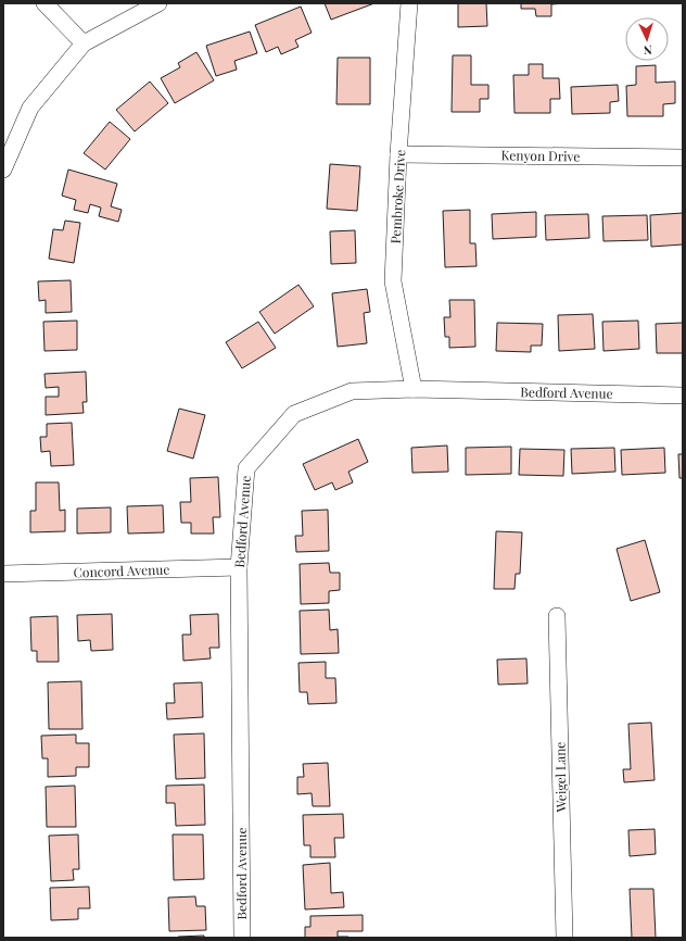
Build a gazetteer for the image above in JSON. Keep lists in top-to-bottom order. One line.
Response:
{"streets":{"street":["Kenyon Drive","Pembroke Drive","Bedford Avenue","Concord Avenue","Weigel Lane"]},"crossings":[["Kenyon Drive","Pembroke Drive"],["Pembroke Drive","Bedford Avenue"],["Bedford Avenue","Concord Avenue"]],"north":"bottom"}
